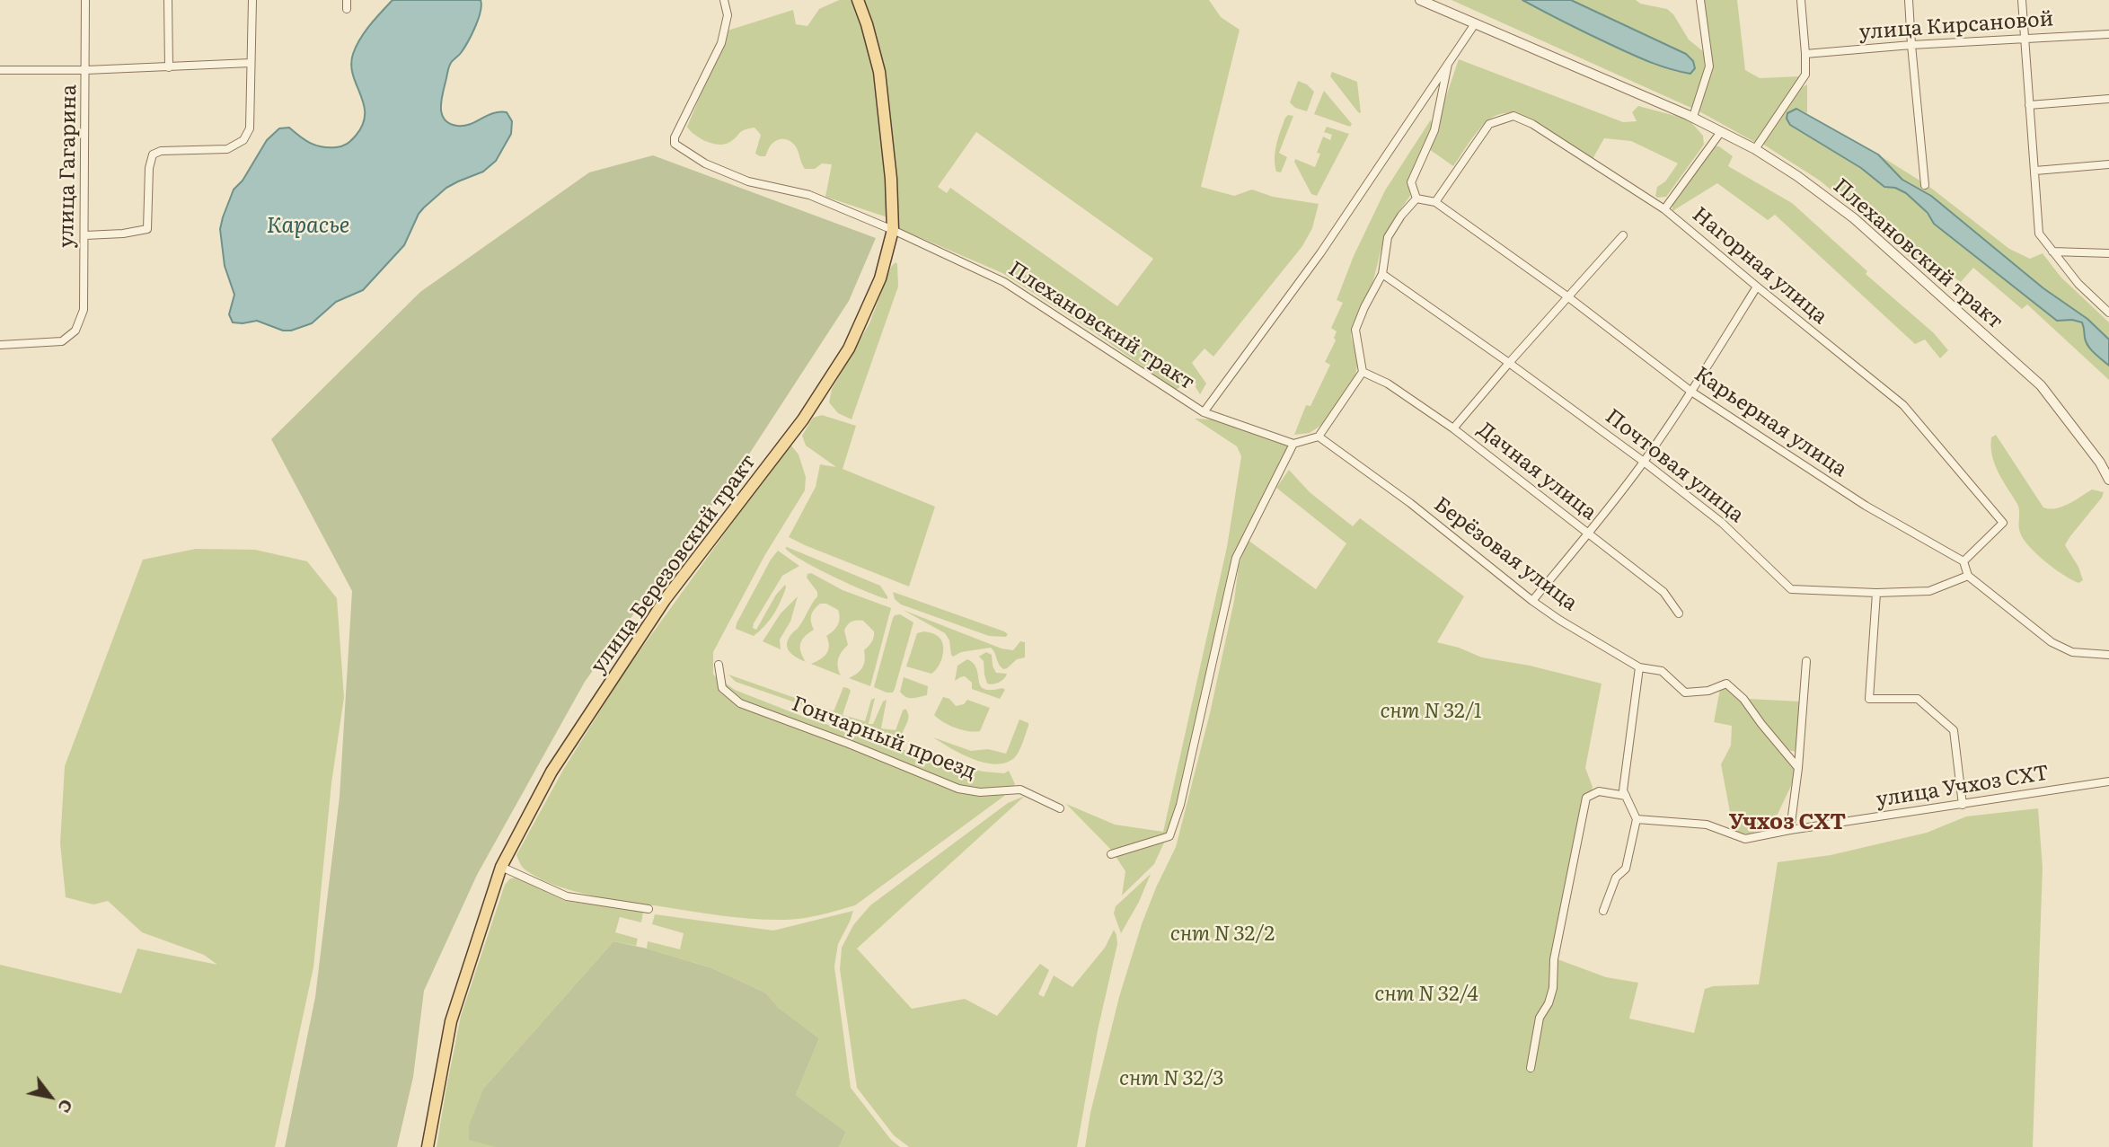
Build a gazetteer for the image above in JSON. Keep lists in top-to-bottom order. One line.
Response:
{"streets":{"main road":["улица Березовский тракт"],"street":["улица Кирсановой","улица Гагарина","Плехановский тракт","Нагорная улица","Карьерная улица","Почтовая улица","Дачная улица","Берёзовая улица","Гончарный проезд","улица Учхоз СХТ"]},"crossings":[["Плехановский тракт","улица Березовский тракт"],["Нагорная улица","Карьерная улица"]],"districts":["Учхоз СХТ"],"water":["Карасье"],"parks":["снт N 32/1","снт N 32/2","снт N 32/4","снт N 32/3"],"north":"bottom right"}
